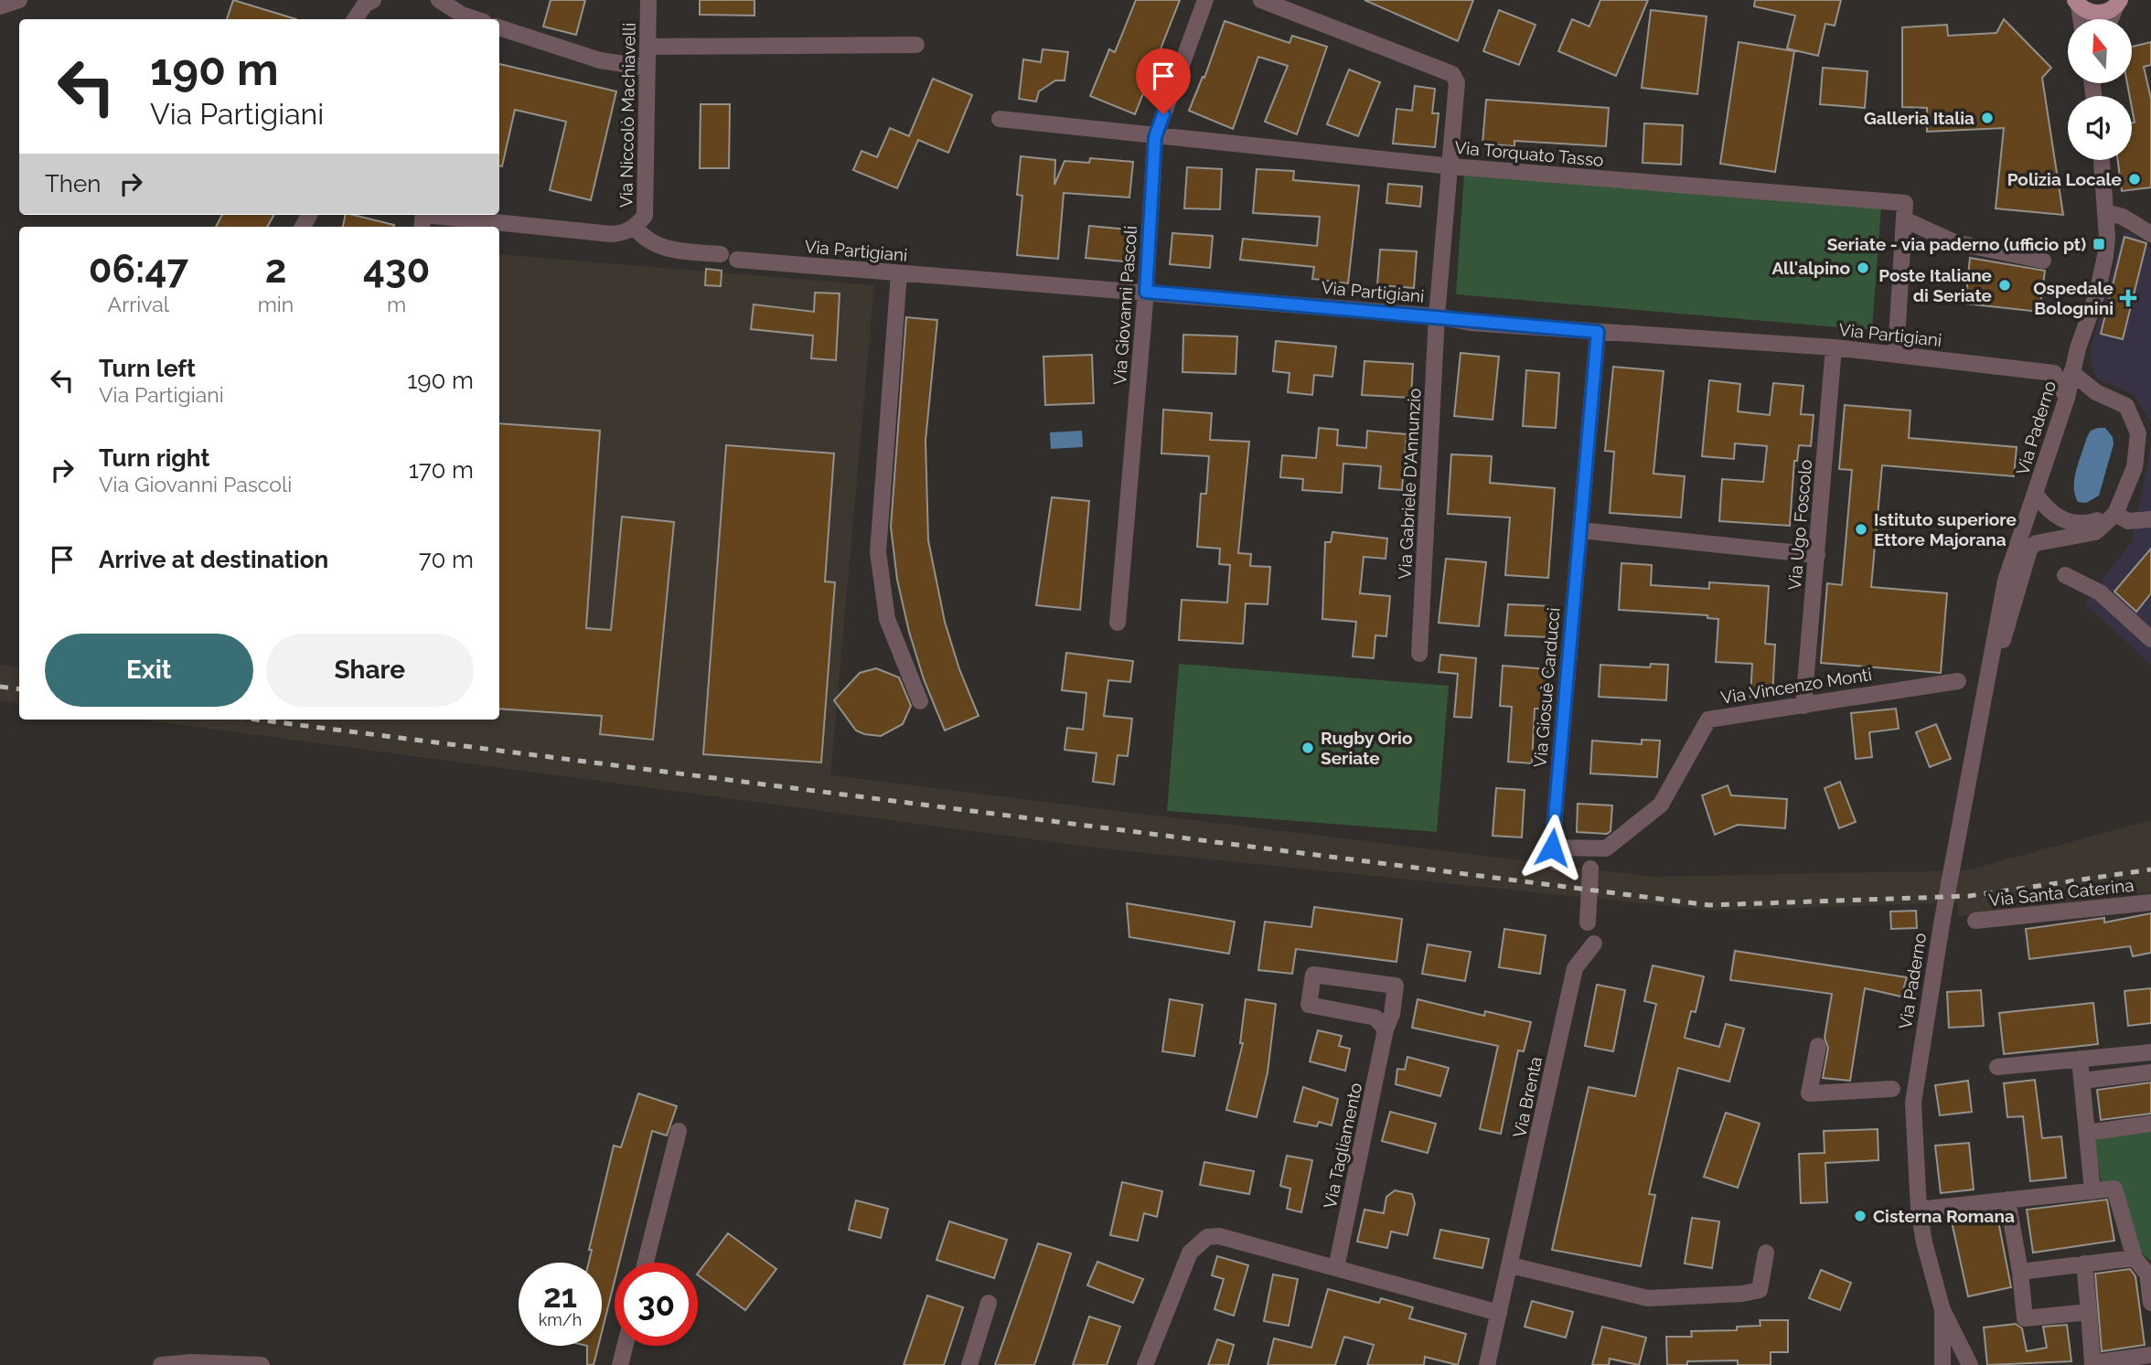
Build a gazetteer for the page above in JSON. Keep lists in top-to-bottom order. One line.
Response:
{"streets":{"street":["Via Niccolò Machiavelli","Via Torquato Tasso","Via Partigiani","Via Giovanni Pascoli","Via Paderno","Via Gabriele D'Annunzio","Via Ugo Foscolo","Via Vincenzo Monti","Via Giosuè Carducci","Via Santa Caterina","Via Brenta","Via Tagliamento"]},"crossings":[["Via Torquato Tasso","Via Giovanni Pascoli"],["Via Torquato Tasso","Via Gabriele D'Annunzio"],["Via Partigiani","Via Giovanni Pascoli"],["Via Partigiani","Via Paderno"],["Via Partigiani","Via Gabriele D'Annunzio"],["Via Partigiani","Via Ugo Foscolo"],["Via Partigiani","Via Giosuè Carducci"],["Via Ugo Foscolo","Via Vincenzo Monti"],["Via Vincenzo Monti","Via Giosuè Carducci"]],"places":{"other":["Galleria Italia","Polizia Locale","All'alpino","Poste Italiane di Seriate","Istituto superiore Ettore Majorana","Rugby Orio Seriate","Cisterna Romana"],"transit":["Seriate - via paderno (ufficio pt)"],"health":["Ospedale Bolognini"]},"north":"top","page":{"turn":["190 m","Via Partigiani"],"then":"Then","eta":["06:47","Arrival","2","min","430","m"],"list":[{"name":"Turn left","note":"Via Partigiani","value":"190 m"},{"name":"Turn right","note":"Via Giovanni Pascoli","value":"170 m"},{"name":"Arrive at destination","value":"70 m"}],"buttons":["Exit","Share"],"speed":"21 km/h","limit":"30"}}
